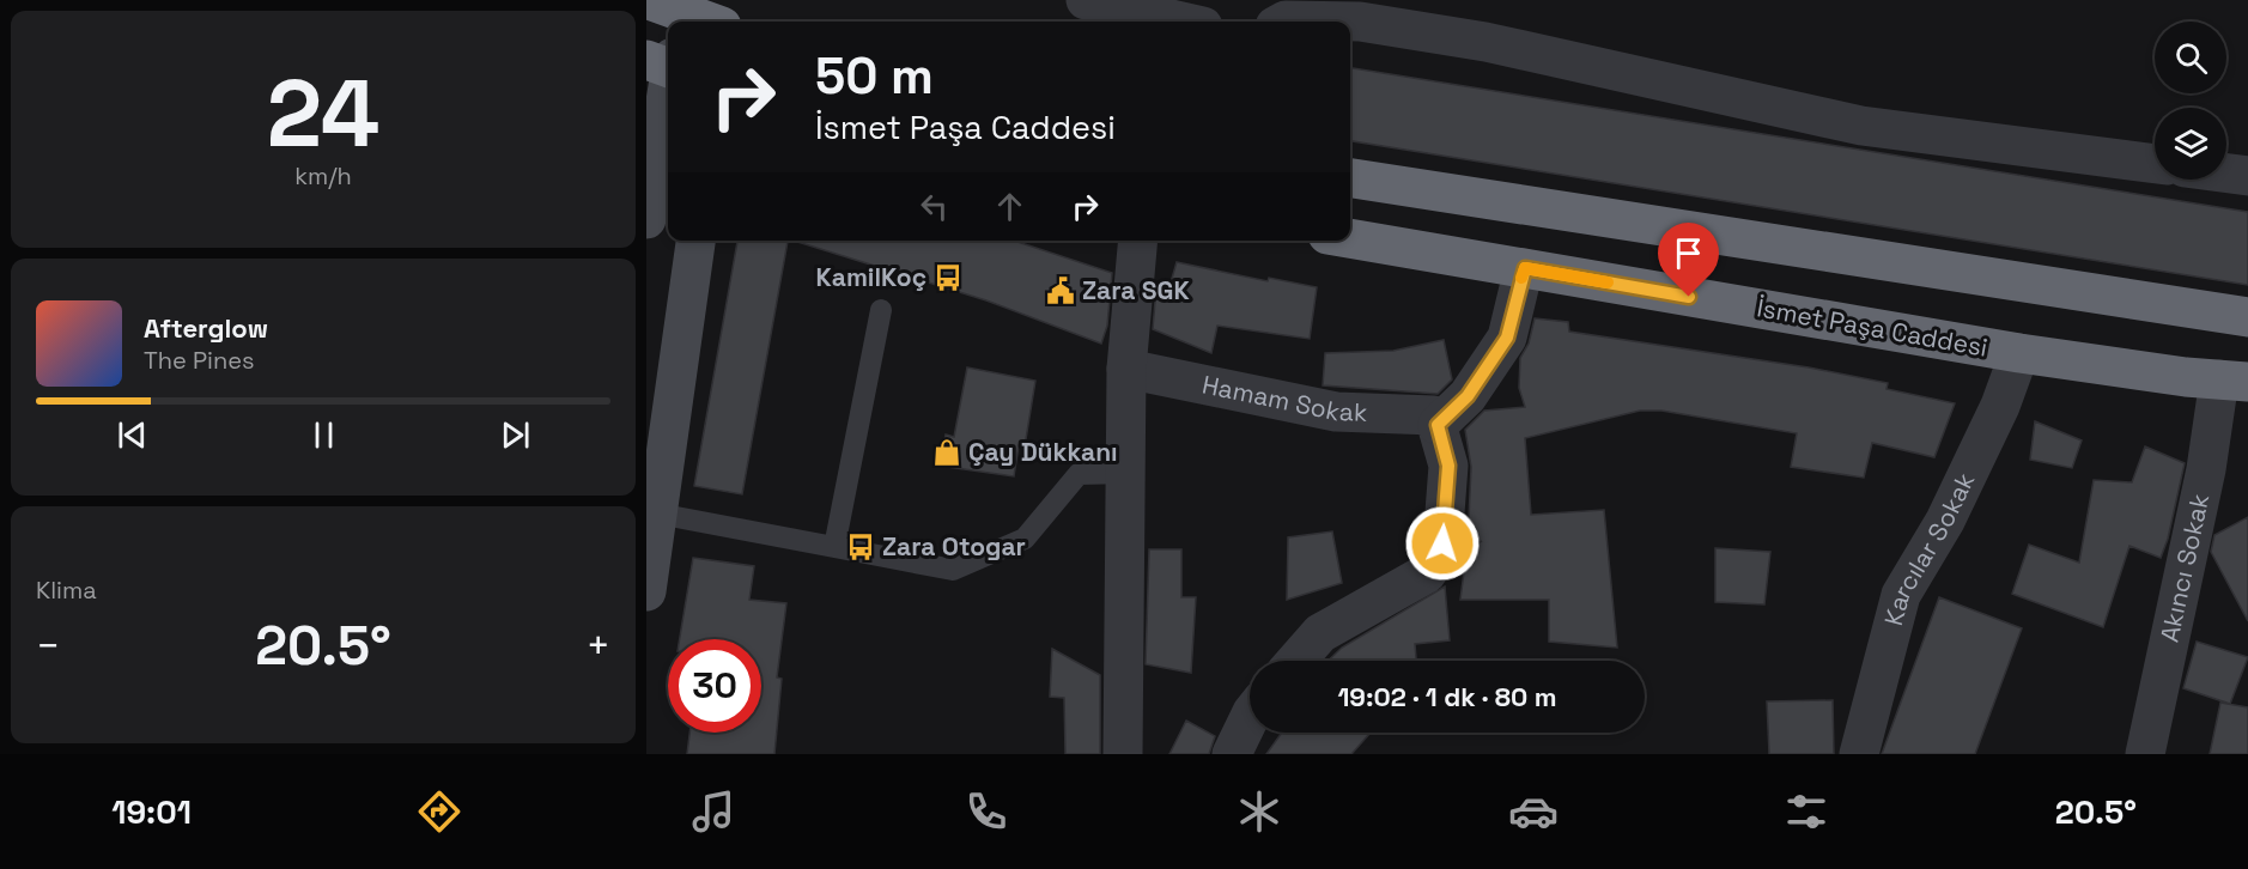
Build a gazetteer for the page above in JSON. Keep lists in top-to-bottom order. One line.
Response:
{"streets":{"highway":["İsmet Paşa Caddesi"],"street":["Hamam Sokak","Karcılar Sokak","Akıncı Sokak"]},"crossings":[["İsmet Paşa Caddesi","Karcılar Sokak"],["İsmet Paşa Caddesi","Akıncı Sokak"]],"places":{"bus stop":["KamilKoç","Zara Otogar"],"public building":["Zara SGK"],"shop":["Çay Dükkanı"]},"page":{"tile":[["24","km/h"],"Klima"],"turn":["50 m","İsmet Paşa Caddesi"],"song":["Afterglow","The Pines"],"heat":["−","20.5°","+"],"limit":"30","trip":"19:02 · 1 dk · 80 m","tabs":["19:01","20.5°"]}}
